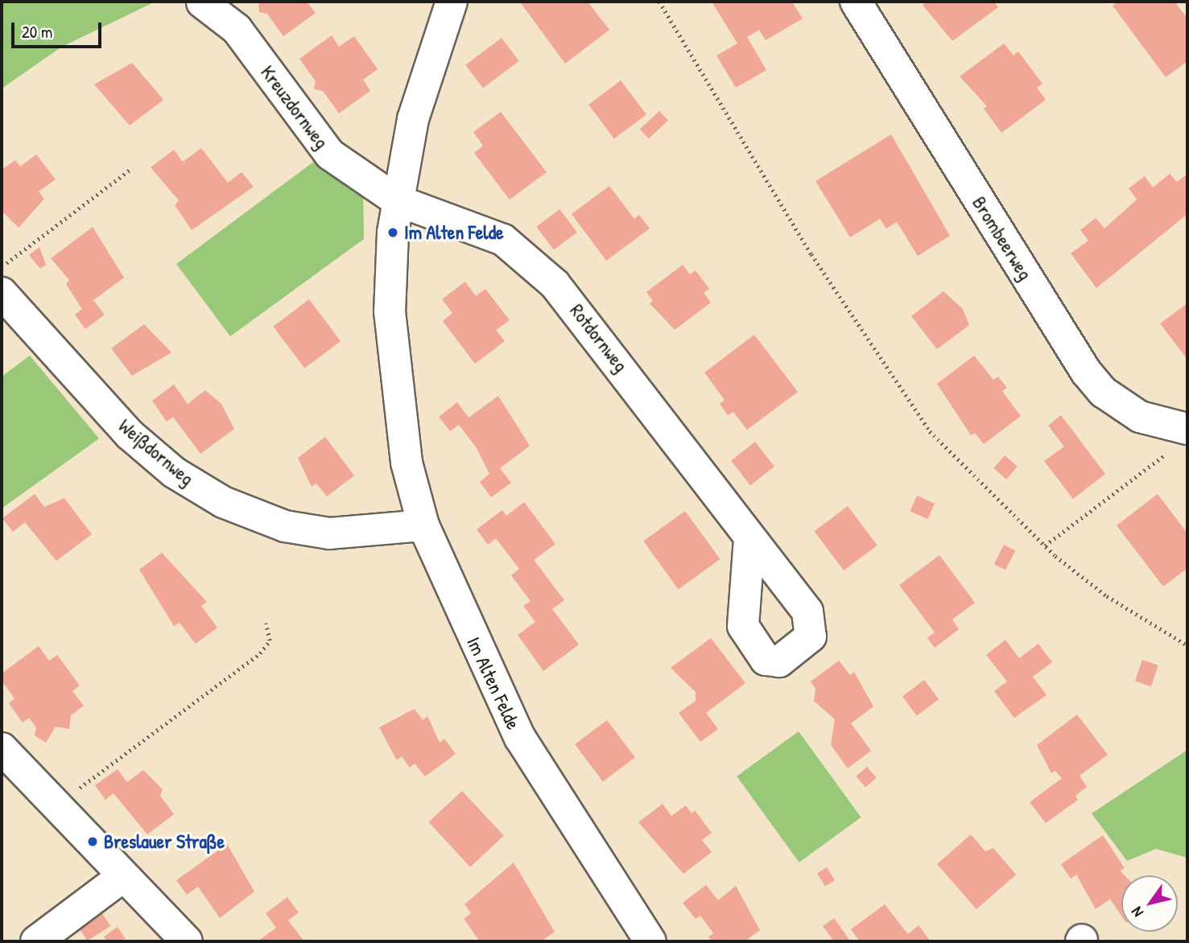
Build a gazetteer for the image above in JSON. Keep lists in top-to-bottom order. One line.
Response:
{"streets":{"street":["Kreuzdornweg","Brombeerweg","Rotdornweg","Weißdornweg","Im Alten Felde"]},"crossings":[["Kreuzdornweg","Rotdornweg"],["Kreuzdornweg","Im Alten Felde"],["Rotdornweg","Im Alten Felde"],["Weißdornweg","Im Alten Felde"]],"places":["Im Alten Felde","Breslauer Straße"],"scale_bar":"20 m","north":"bottom left"}
